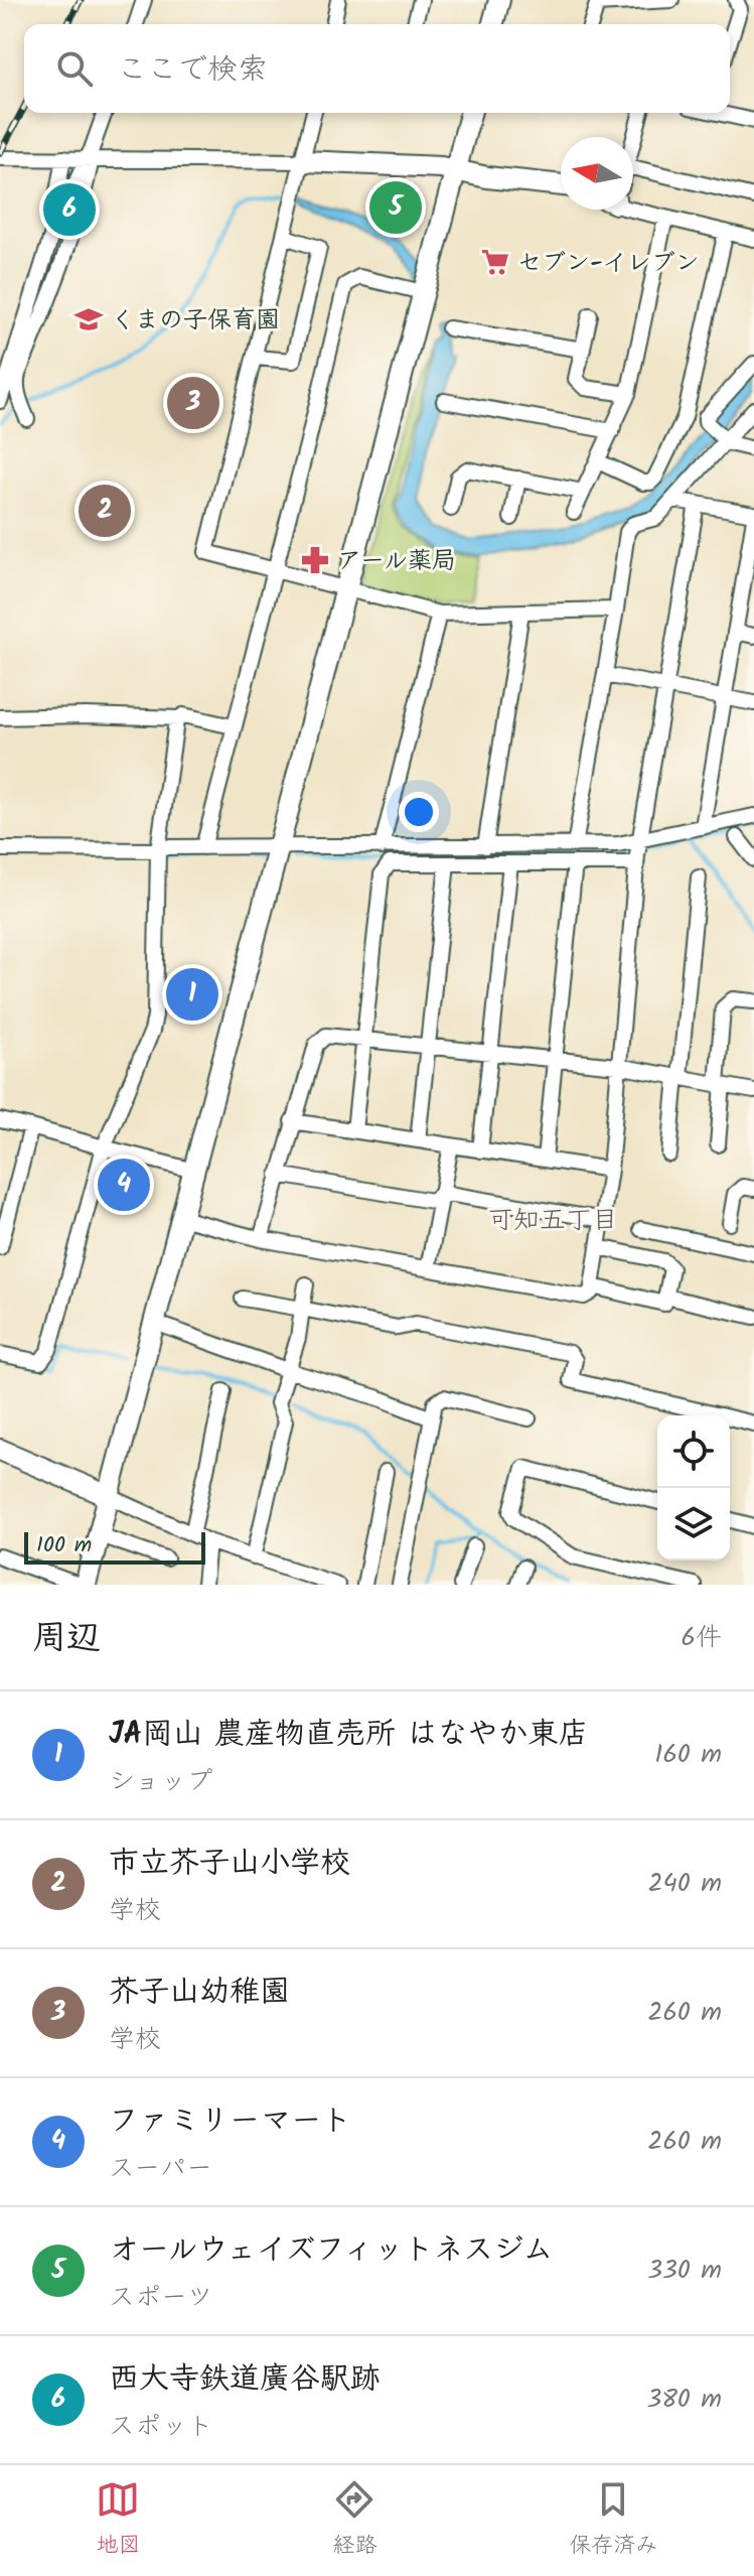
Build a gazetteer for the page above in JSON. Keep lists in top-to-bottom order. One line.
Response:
{"districts":["可知五丁目"],"places":{"supermarket":["セブン-イレブン"],"school or university":["くまの子保育園"],"pharmacy":["アール薬局"]},"scale_bar":"100 m","north":"left","page":{"search":"ここで検索","pins":["5","6","3","2","1","4"],"scale":"100 m","heading":["周辺","6件"],"list":[{"mark":"1","name":"JA岡山 農産物直売所 はなやか東店","note":"ショップ","value":"160 m"},{"mark":"2","name":"市立芥子山小学校","note":"学校","value":"240 m"},{"mark":"3","name":"芥子山幼稚園","note":"学校","value":"260 m"},{"mark":"4","name":"ファミリーマート","note":"スーパー","value":"260 m"},{"mark":"5","name":"オールウェイズフィットネスジム","note":"スポーツ","value":"330 m"},{"mark":"6","name":"西大寺鉄道廣谷駅跡","note":"スポット","value":"380 m"}],"nav":["地図","経路","保存済み"]}}
